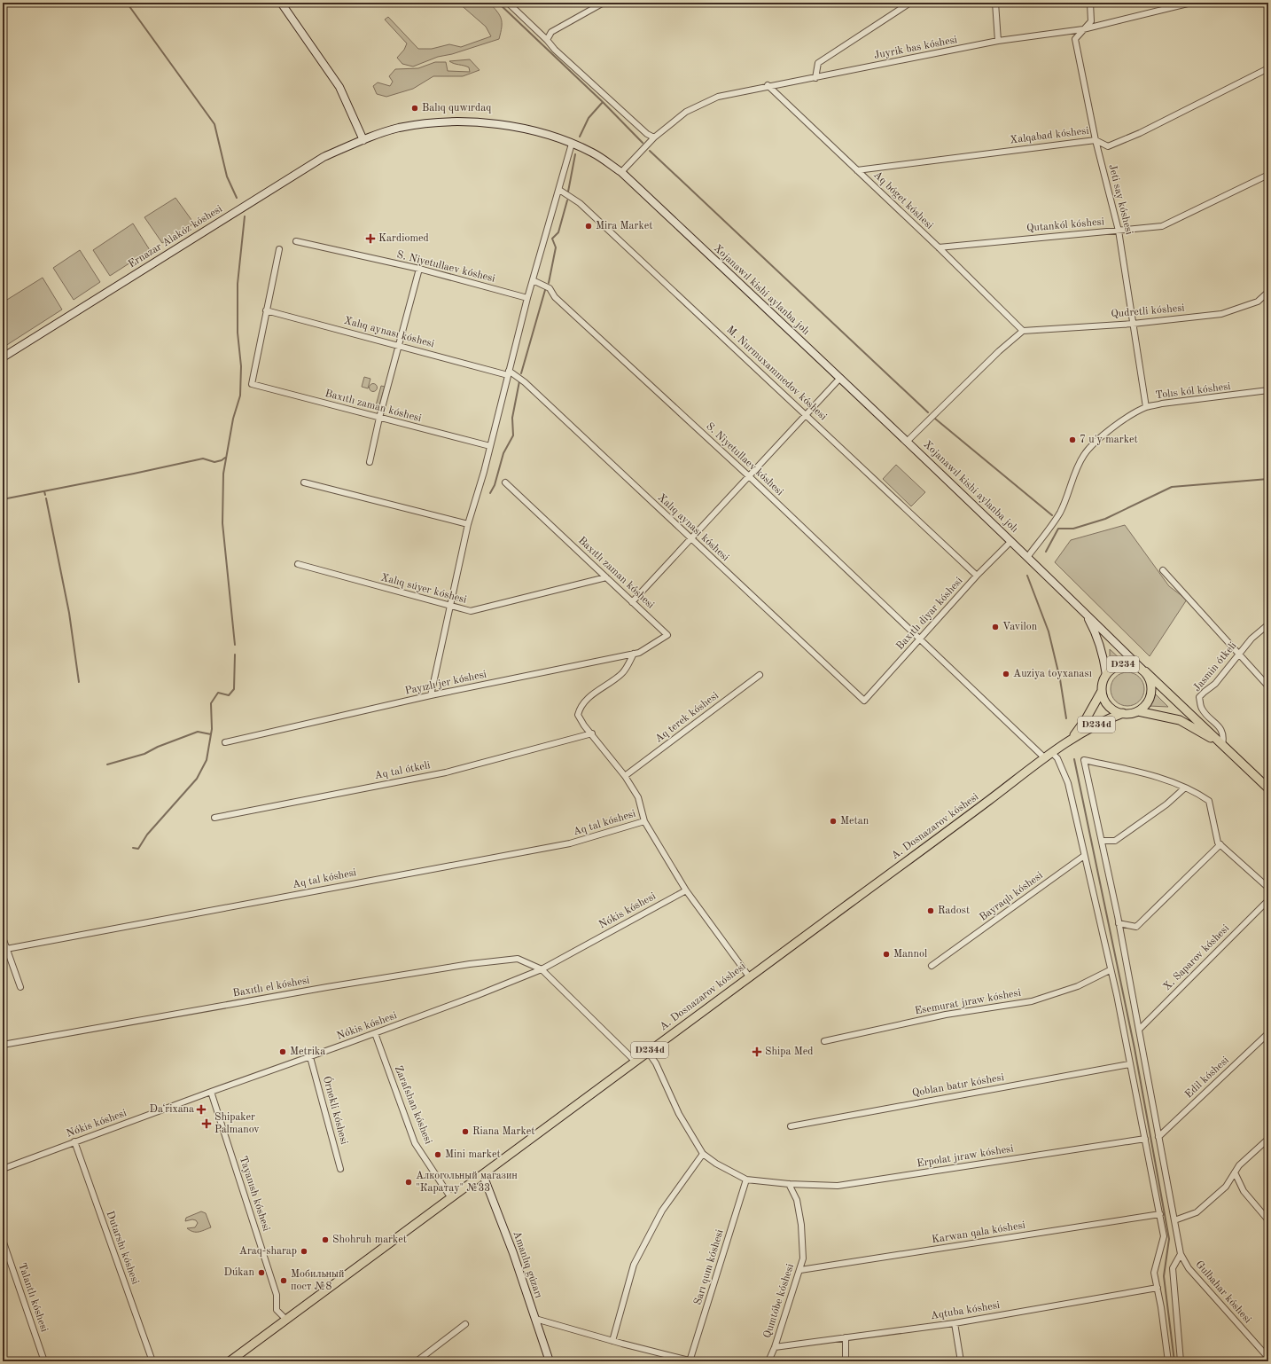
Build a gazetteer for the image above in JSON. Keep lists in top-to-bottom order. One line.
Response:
{"streets":{"main road":["Ernazar Alakóz kóshesi","Xojanawıl kishi aylanba jolı","D234","D234d","A. Dosnazarov kóshesi","Amanlıq gúzarı"],"street":["Juyrik bas kóshesi","Xalqabad kóshesi","Jeti say kóshesi","Aq bóget kóshesi","Qutankól kóshesi","S. Niyetullaev kóshesi","Qudretli kóshesi","Xalıq aynası kóshesi","M. Nurmuxammedov kóshesi","Tolıs kól kóshesi","Baxıtlı zaman kóshesi","Xalıq súyer kóshesi","Baxıtlı diyar kóshesi","Jasmin ótkeli","Payızlı jer kóshesi","Aq terek kóshesi","Aq tal ótkeli","Aq tal kóshesi","Bayraqlı kóshesi","Nókis kóshesi","X. Saparov kóshesi","Baxıtlı el kóshesi","Esemurat jıraw kóshesi","Edil kóshesi","Qoblan batır kóshesi","Zarafshan kóshesi","Órnekli kóshesi","Erpolat jıraw kóshesi","Tayanısh kóshesi","Karwan qala kóshesi","Dutarshı kóshesi","Sarı qum kóshesi","Gulbahar kóshesi","Talantlı kóshesi","Qumtóbe kóshesi","Aqtuba kóshesi"]},"crossings":[["Juyrik bas kóshesi","Jeti say kóshesi"],["Juyrik bas kóshesi","Aq bóget kóshesi"],["Juyrik bas kóshesi","Xojanawıl kishi aylanba jolı"],["Xalqabad kóshesi","Jeti say kóshesi"],["Xalqabad kóshesi","Aq bóget kóshesi"],["Jeti say kóshesi","Qutankól kóshesi"],["Jeti say kóshesi","Qudretli kóshesi"],["Jeti say kóshesi","Tolıs kól kóshesi"],["Aq bóget kóshesi","Qutankól kóshesi"],["Aq bóget kóshesi","Qudretli kóshesi"],["Ernazar Alakóz kóshesi","Xojanawıl kishi aylanba jolı"],["S. Niyetullaev kóshesi","Baxıtlı diyar kóshesi"],["S. Niyetullaev kóshesi","A. Dosnazarov kóshesi"],["Xojanawıl kishi aylanba jolı","Tolıs kól kóshesi"],["Xojanawıl kishi aylanba jolı","Baxıtlı diyar kóshesi"],["Xojanawıl kishi aylanba jolı","D234"],["Xojanawıl kishi aylanba jolı","Jasmin ótkeli"],["Xojanawıl kishi aylanba jolı","D234d"],["Xalıq aynası kóshesi","Baxıtlı zaman kóshesi"],["Xalıq aynası kóshesi","Baxıtlı diyar kóshesi"],["M. Nurmuxammedov kóshesi","Baxıtlı diyar kóshesi"],["Baxıtlı zaman kóshesi","Xalıq súyer kóshesi"],["Baxıtlı zaman kóshesi","Payızlı jer kóshesi"],["D234","D234d"],["D234d","A. Dosnazarov kóshesi"],["A. Dosnazarov kóshesi","Baxıtlı el kóshesi"],["A. Dosnazarov kóshesi","Zarafshan kóshesi"],["A. Dosnazarov kóshesi","Tayanısh kóshesi"],["A. Dosnazarov kóshesi","Amanlıq gúzarı"],["Nókis kóshesi","Baxıtlı el kóshesi"],["Nókis kóshesi","Zarafshan kóshesi"],["Nókis kóshesi","Órnekli kóshesi"],["Nókis kóshesi","Tayanısh kóshesi"],["Nókis kóshesi","Dutarshı kóshesi"],["X. Saparov kóshesi","Gulbahar kóshesi"],["Edil kóshesi","Gulbahar kóshesi"],["Erpolat jıraw kóshesi","Sarı qum kóshesi"],["Erpolat jıraw kóshesi","Qumtóbe kóshesi"],["Karwan qala kóshesi","Qumtóbe kóshesi"],["Qumtóbe kóshesi","Aqtuba kóshesi"]],"places":{"other":["Balıq quwırdaq","Mira Market","7 u'y market","Vavilon","Auziya toyxanası","Metan","Radost","Mannol","Metrika","Riana Market","Mini market","Алкогольный магазин \"Каратау\" №33","Shohruh market","Araq-sharap","Dúkan","Мобильный пост №8"],"health":["Kardiomed","Shipa Med","Daʻrixana","Shipaker Palmanov"]}}
